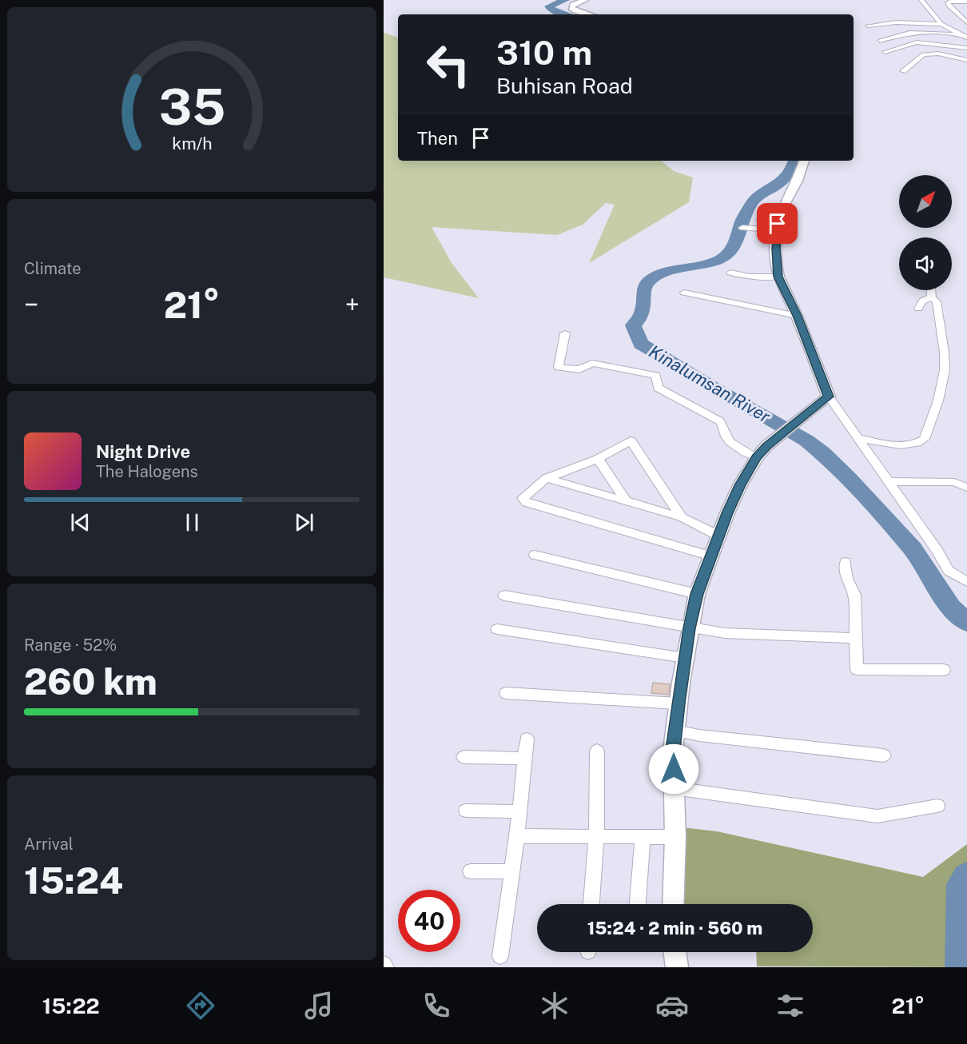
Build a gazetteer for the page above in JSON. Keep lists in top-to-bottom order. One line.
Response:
{"water":["Kinalumsan River"],"north":"top right","page":{"turn":["310 m","Buhisan Road"],"then":"Then","tile":["Climate",["Range · 52%","260 km"],["Arrival","15:24"]],"heat":["−","21°","+"],"song":["Night Drive","The Halogens"],"limit":"40","trip":"15:24 · 2 min · 560 m","tabs":["15:22","21°"],"gauge":["35","km/h"]}}
